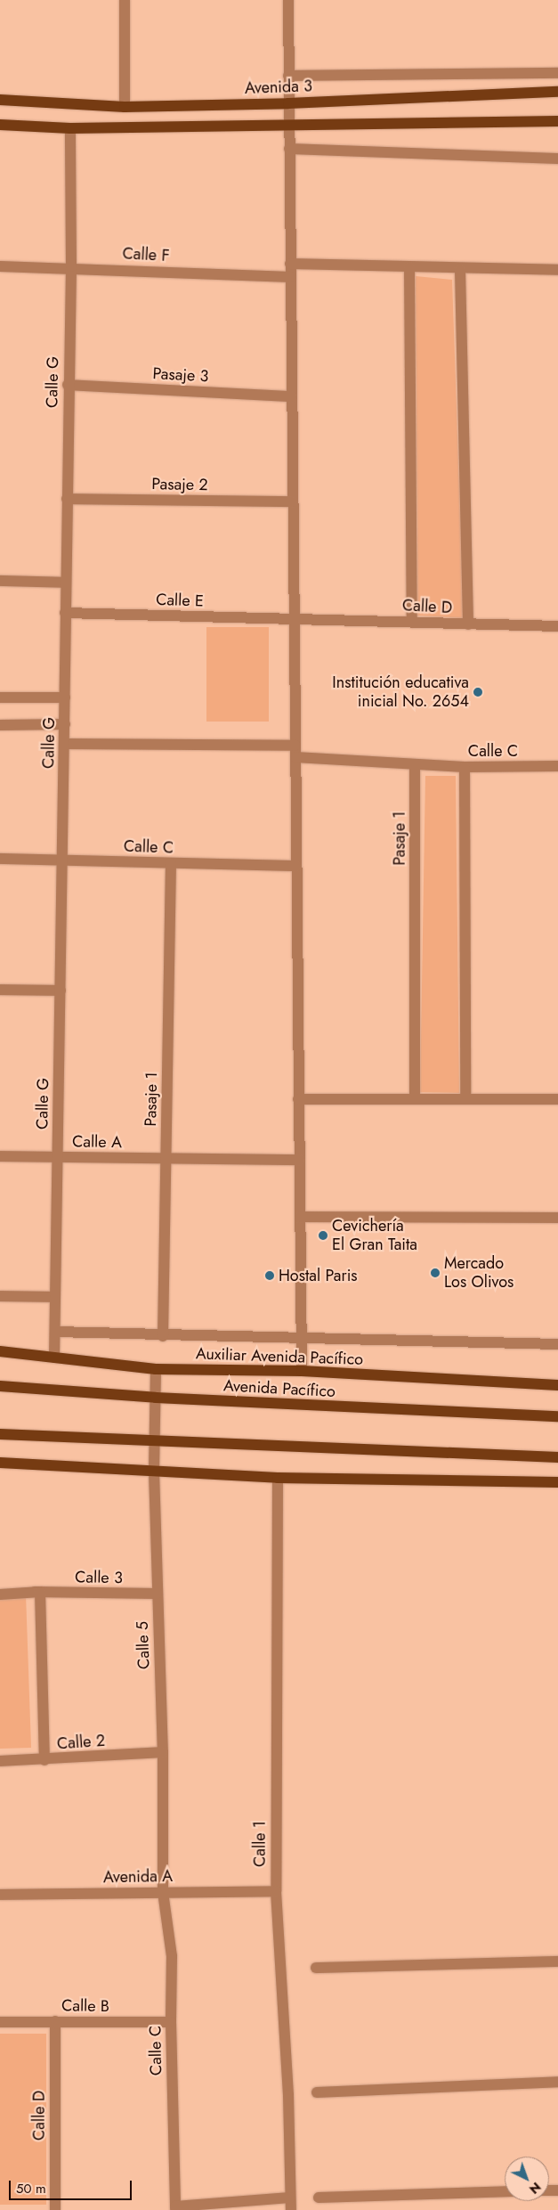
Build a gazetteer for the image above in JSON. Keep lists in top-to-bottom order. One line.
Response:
{"streets":{"main road":["Avenida 3","Auxiliar Avenida Pacífico","Avenida Pacífico"],"street":["Calle F","Pasaje 3","Calle G","Pasaje 2","Calle E","Calle D","Calle C","Pasaje 1","Calle A","Calle 3","Calle 5","Calle 2","Calle 1","Avenida A","Calle B"]},"crossings":[["Calle F","Calle G"],["Pasaje 3","Calle G"],["Calle G","Pasaje 2"],["Calle G","Calle E"],["Calle G","Calle C"],["Calle G","Calle A"],["Calle G","Auxiliar Avenida Pacífico"],["Calle E","Calle D"],["Calle D","Calle B"],["Calle C","Pasaje 1"],["Calle C","Calle 5"],["Calle C","Avenida A"],["Calle C","Calle B"],["Pasaje 1","Calle A"],["Avenida Pacífico","Calle 5"],["Calle 3","Calle 5"],["Calle 5","Calle 2"],["Calle 5","Avenida A"],["Calle 1","Avenida A"]],"places":["Institución educativa inicial No. 2654","Cevichería El Gran Taita","Mercado Los Olivos","Hostal Paris"],"scale_bar":"50 m","north":"bottom right"}
